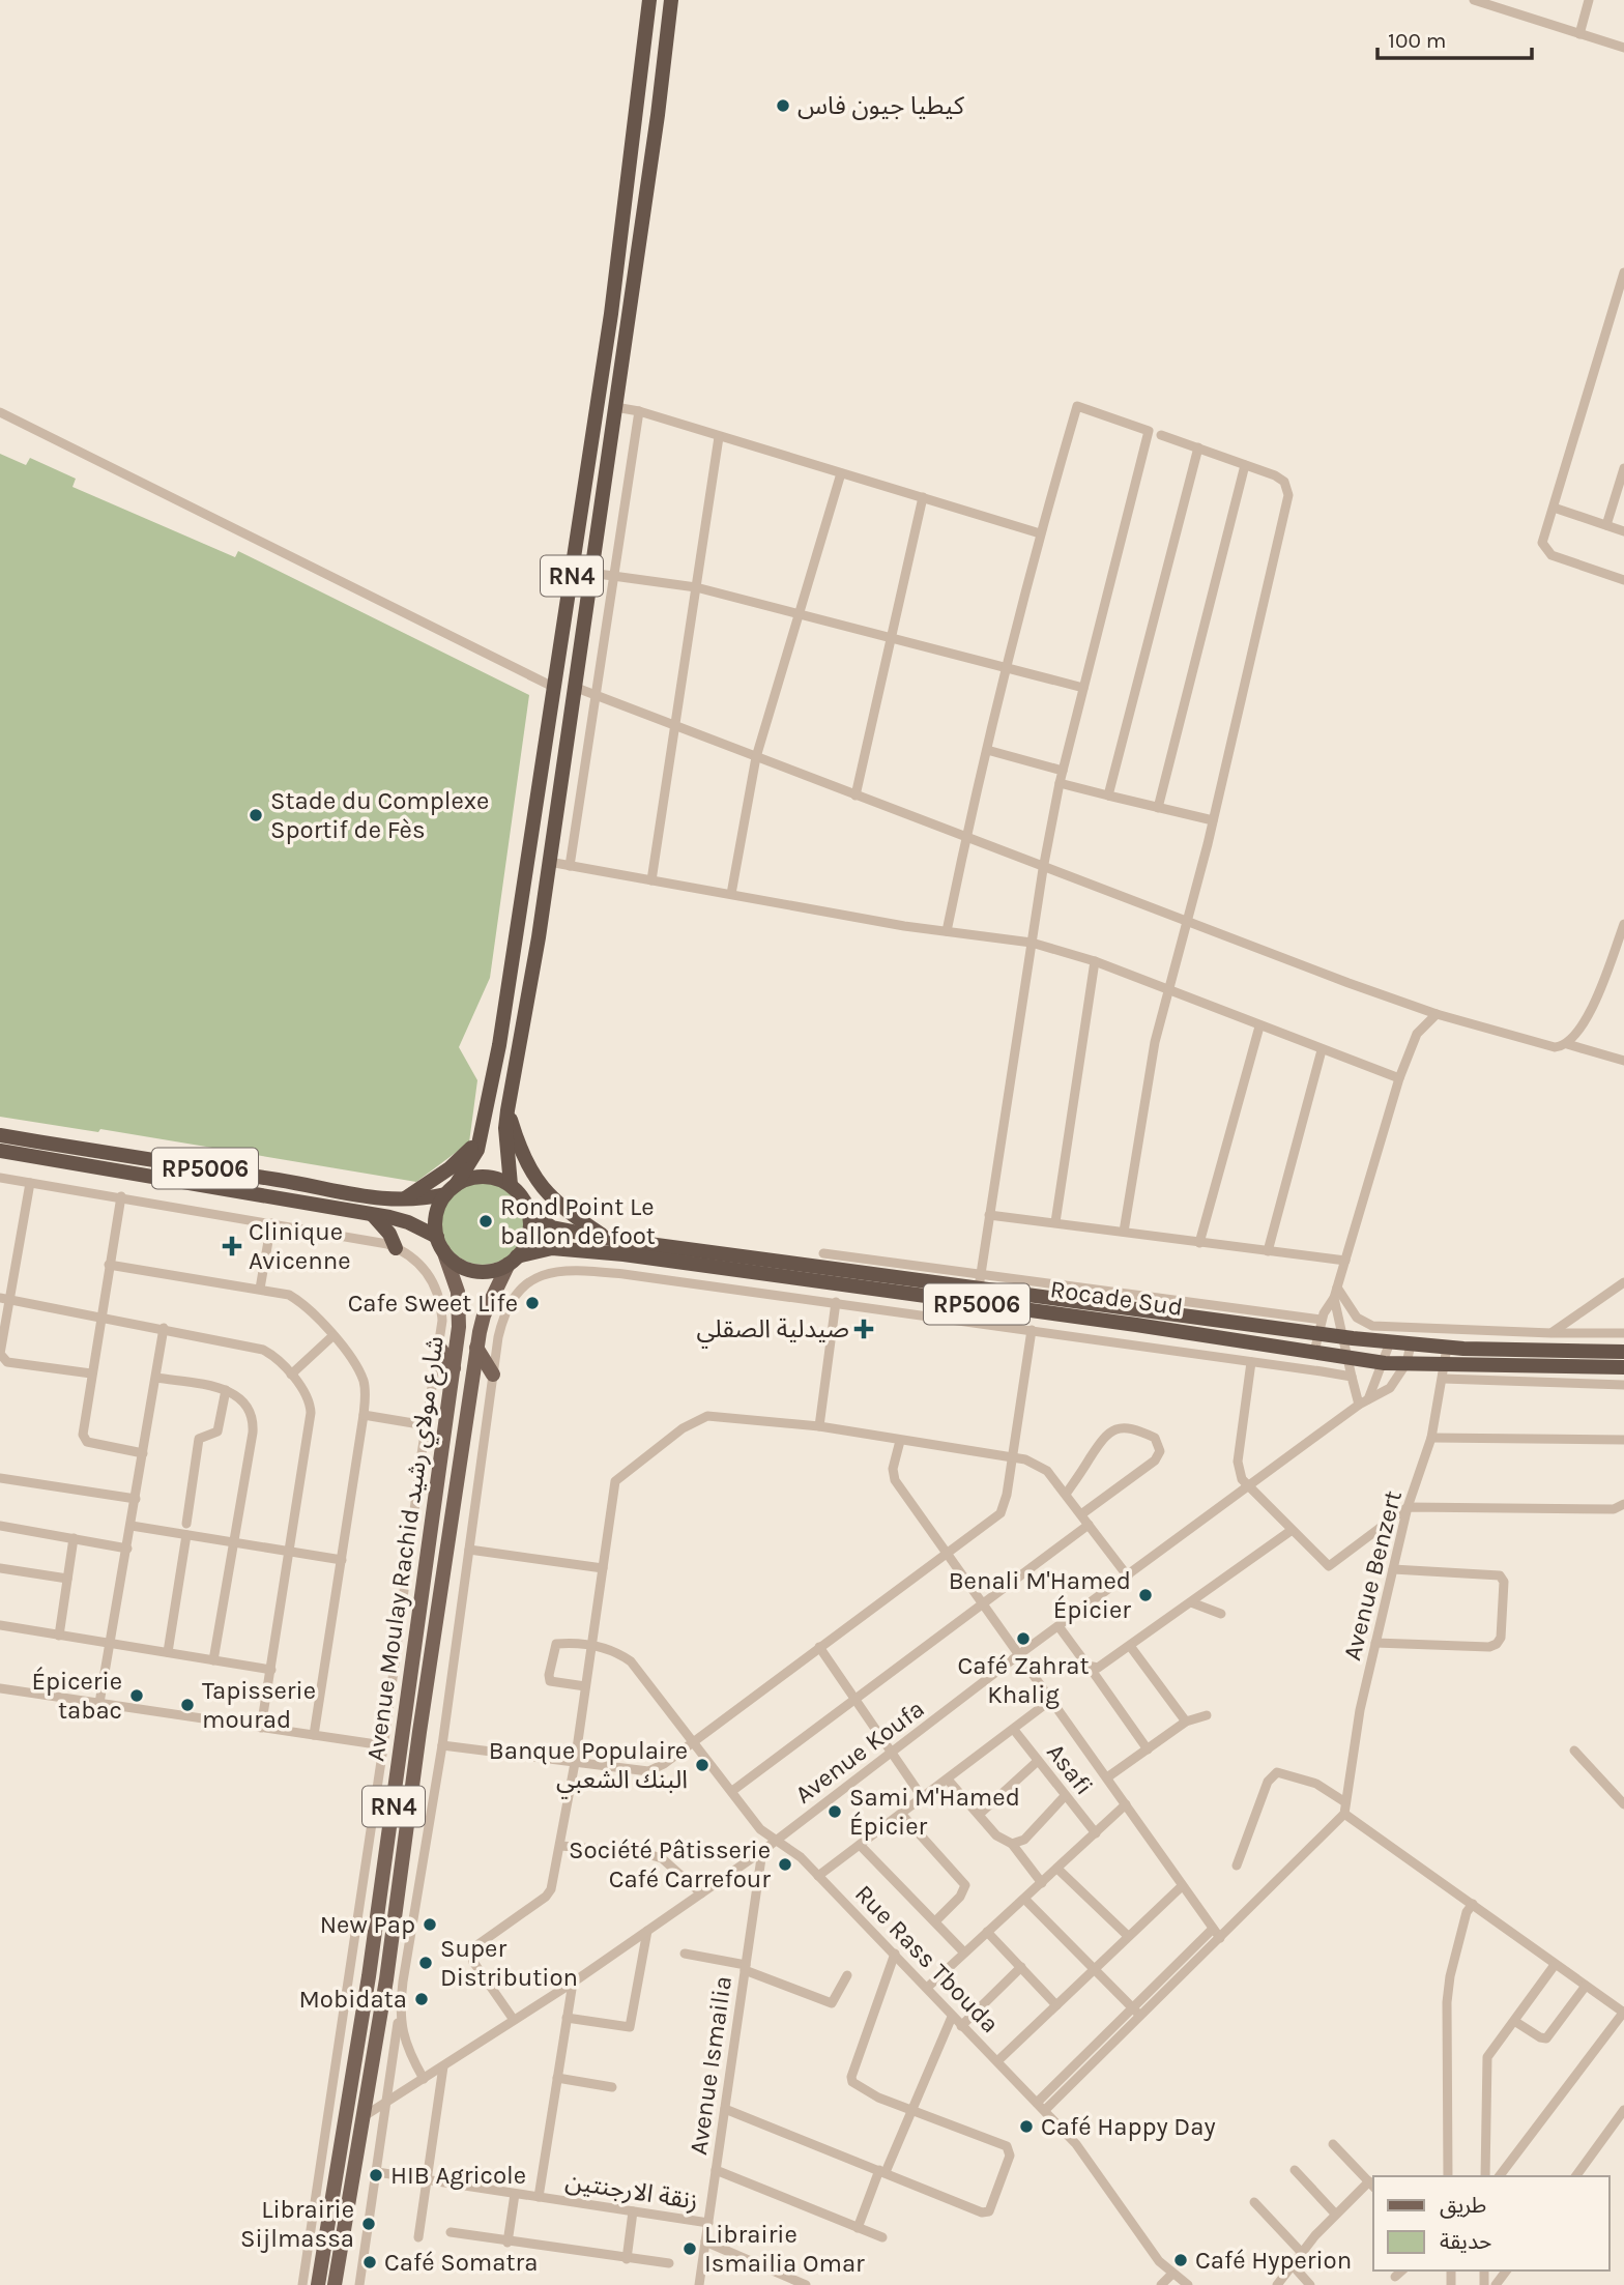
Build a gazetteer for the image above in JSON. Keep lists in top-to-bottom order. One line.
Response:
{"streets":{"highway":["RN4","RP5006","Rocade Sud"],"main road":["Avenue Moulay Rachid شارع مولاي رشيد"],"street":["Avenue Benzert","Avenue Koufa","Asafi","Rue Rass Tbouda","Avenue Ismailia","زنقة الارجنتين"]},"crossings":[["RN4","RP5006"],["RN4","Rocade Sud"],["RN4","Avenue Moulay Rachid شارع مولاي رشيد"],["RP5006","Rocade Sud"],["RP5006","Avenue Moulay Rachid شارع مولاي رشيد"],["Rocade Sud","Avenue Moulay Rachid شارع مولاي رشيد"],["Rocade Sud","Avenue Benzert"],["Rocade Sud","Avenue Koufa"],["Avenue Moulay Rachid شارع مولاي رشيد","Avenue Koufa"],["Avenue Koufa","Rue Rass Tbouda"],["Avenue Koufa","Avenue Ismailia"],["Avenue Ismailia","زنقة الارجنتين"]],"places":{"other":["كيطيا جيون فاس","Stade du Complexe Sportif de Fès","Rond Point Le ballon de foot","Cafe Sweet Life","Benali M'Hamed Épicier","Café Zahrat Khalig","Épicerie tabac","Tapisserie mourad","Banque Populaire البنك الشعبي","Sami M'Hamed Épicier","Société Pâtisserie Café Carrefour","New Pap","Super Distribution","Mobidata","Café Happy Day","HIB Agricole","Librairie Sijlmassa","Librairie Ismailia Omar","Café Hyperion","Café Somatra"],"health":["Clinique Avicenne","صيدلية الصقلي"]},"legend":["طريق","حديقة"],"scale_bar":"100 m"}
